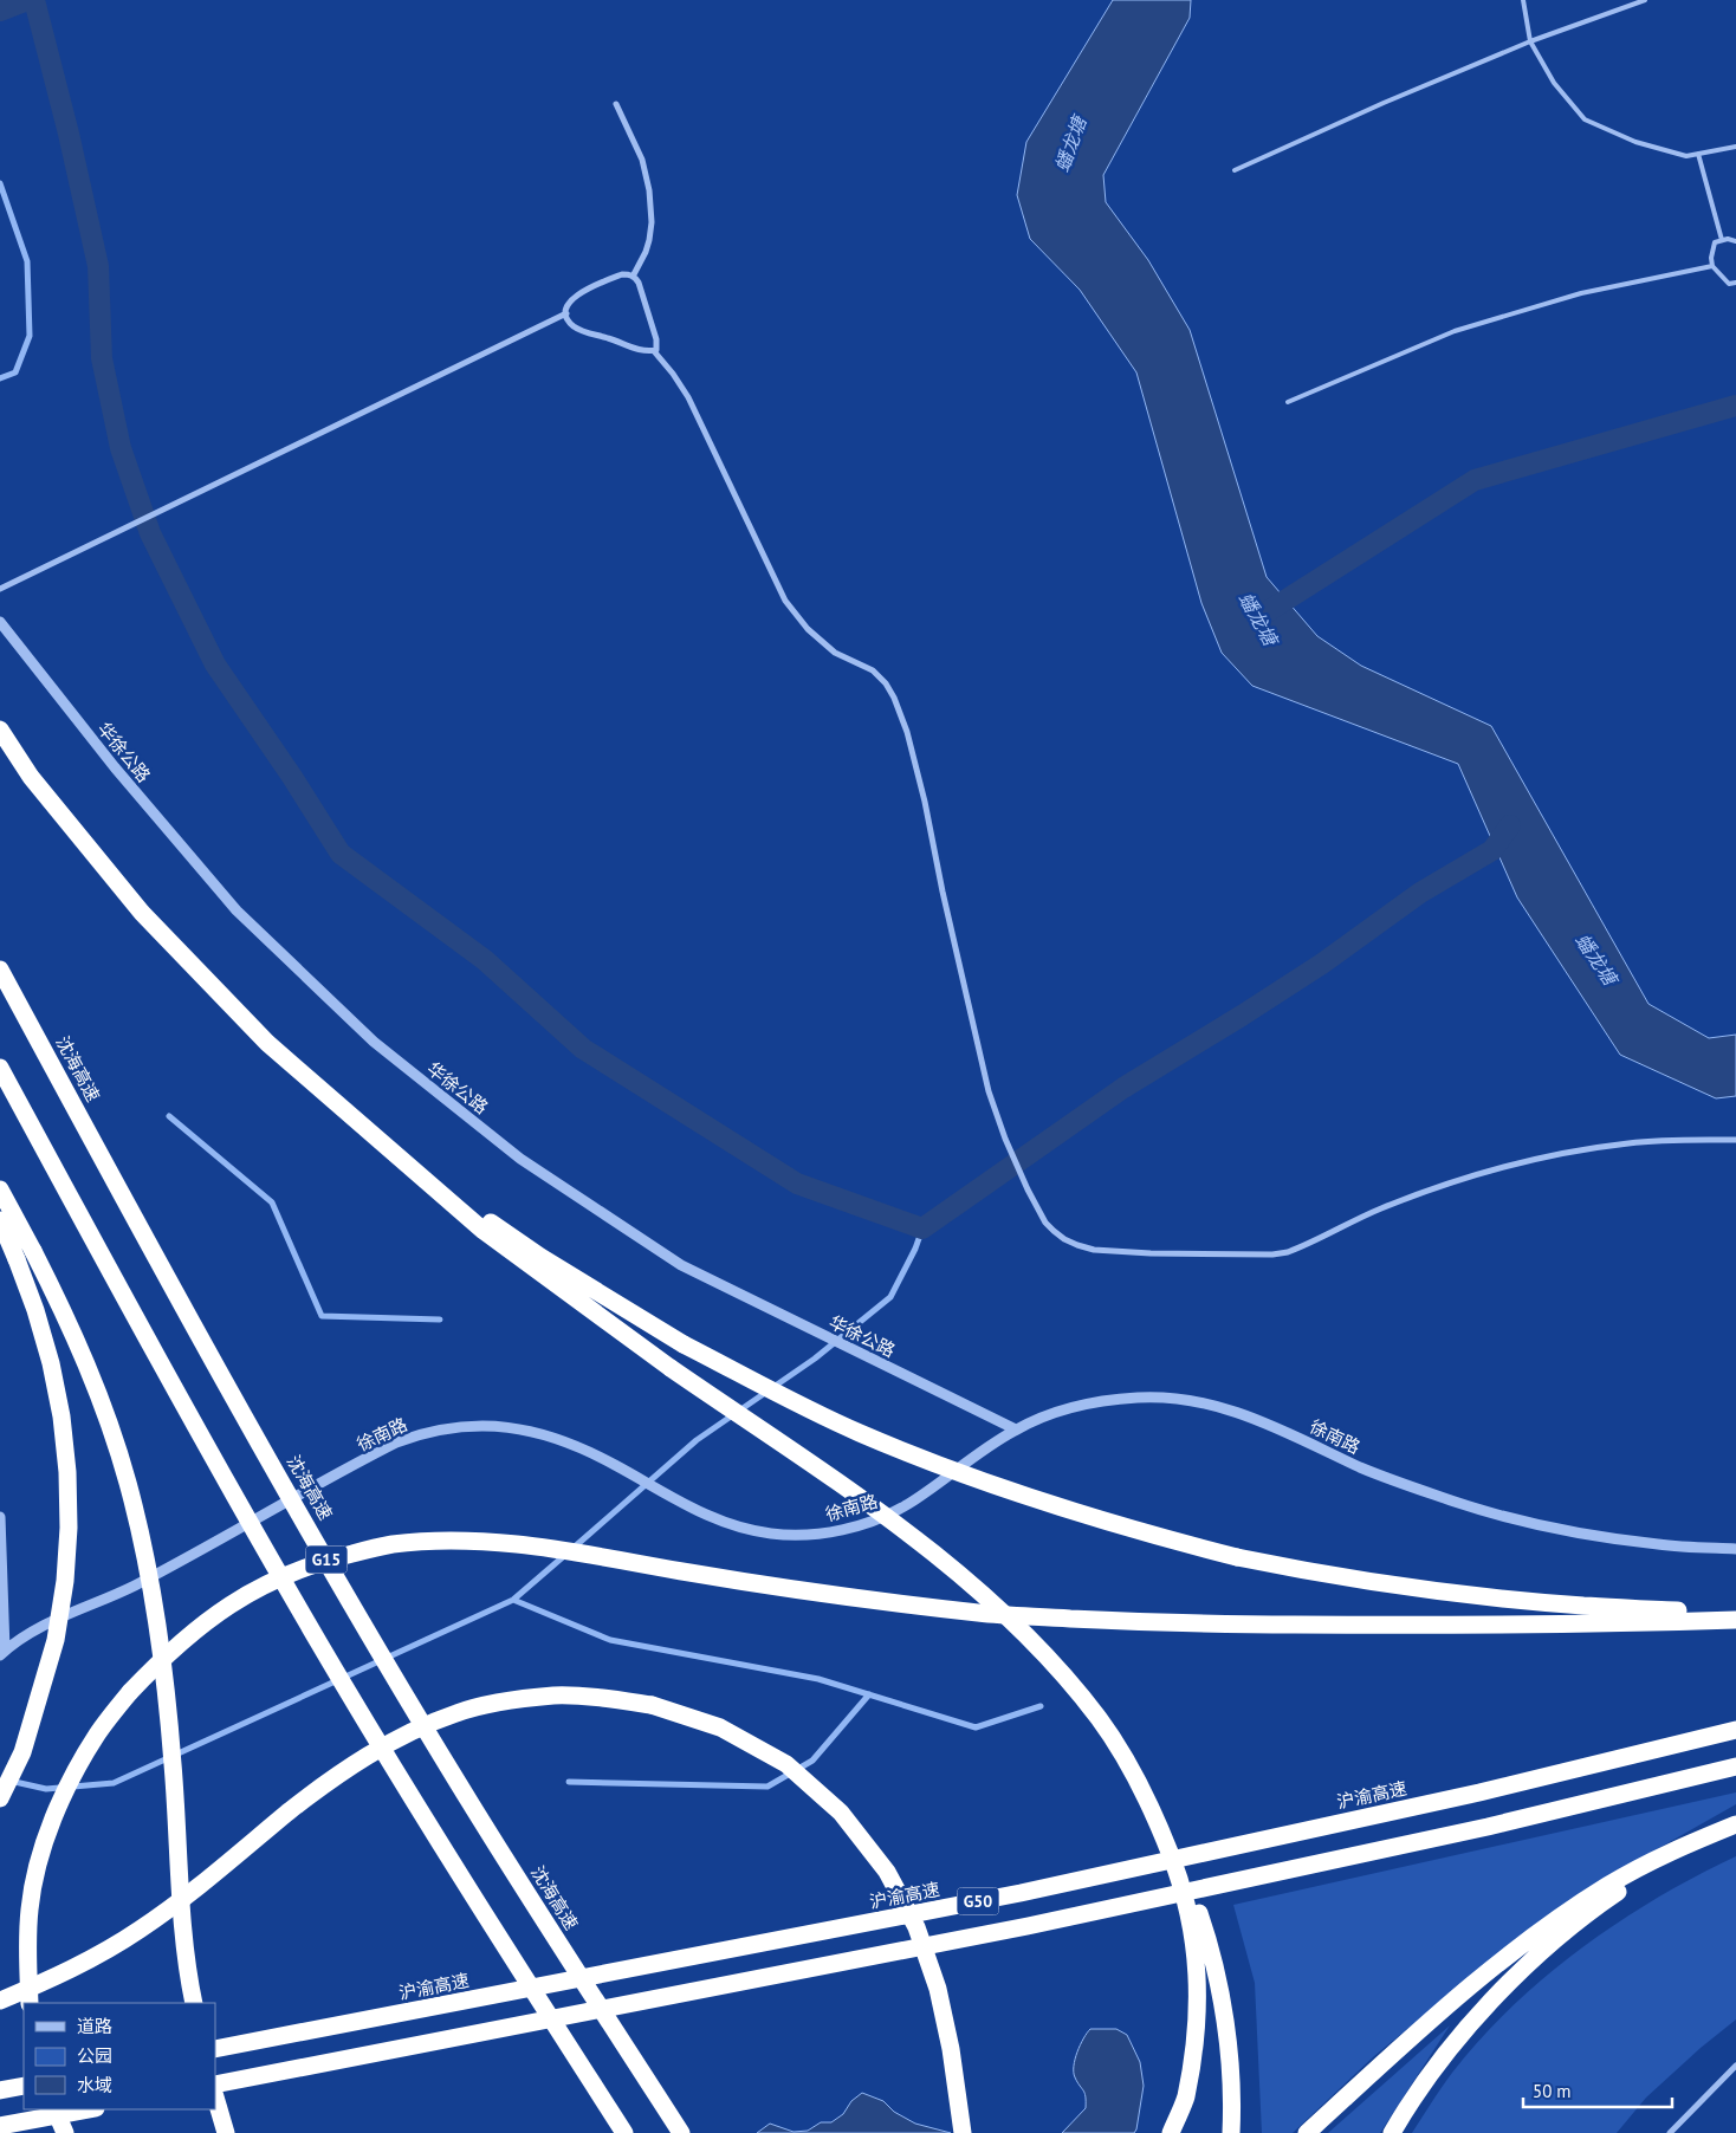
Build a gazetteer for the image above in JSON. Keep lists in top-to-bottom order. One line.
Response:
{"streets":{"highway":["沈海高速","G15","沪渝高速","G50"],"street":["华徐公路","徐南路"]},"crossings":[["华徐公路","徐南路"]],"water":["蟠龙塘"],"legend":["道路","公园","水域"],"scale_bar":"50 m"}
